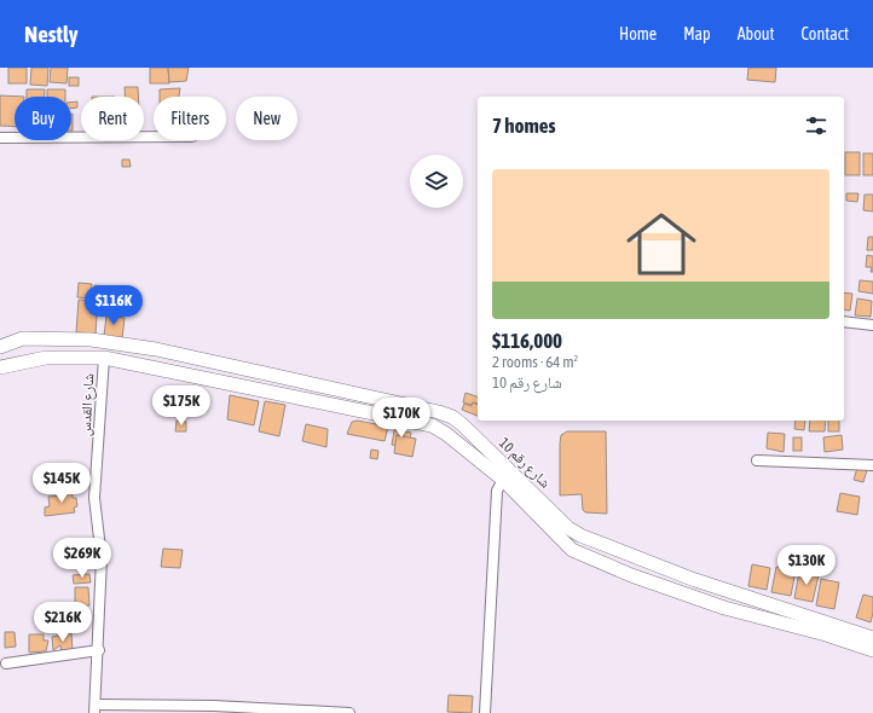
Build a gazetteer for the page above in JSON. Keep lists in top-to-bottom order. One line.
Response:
{"streets":{"main road":["شارع رقم 10"],"street":["شارع القدس"]},"crossings":[["شارع القدس","شارع رقم 10"]],"page":{"header":"Nestly","nav":["Home","Map","About","Contact"],"chip":["Buy","Rent","Filters","New"],"heading":"7 homes","list":[{"name":"$116,000","note":"2 rooms · 64 m² · شارع رقم 10"}],"price":["$116K","$175K","$170K","$145K","$269K","$130K","$216K"]}}
